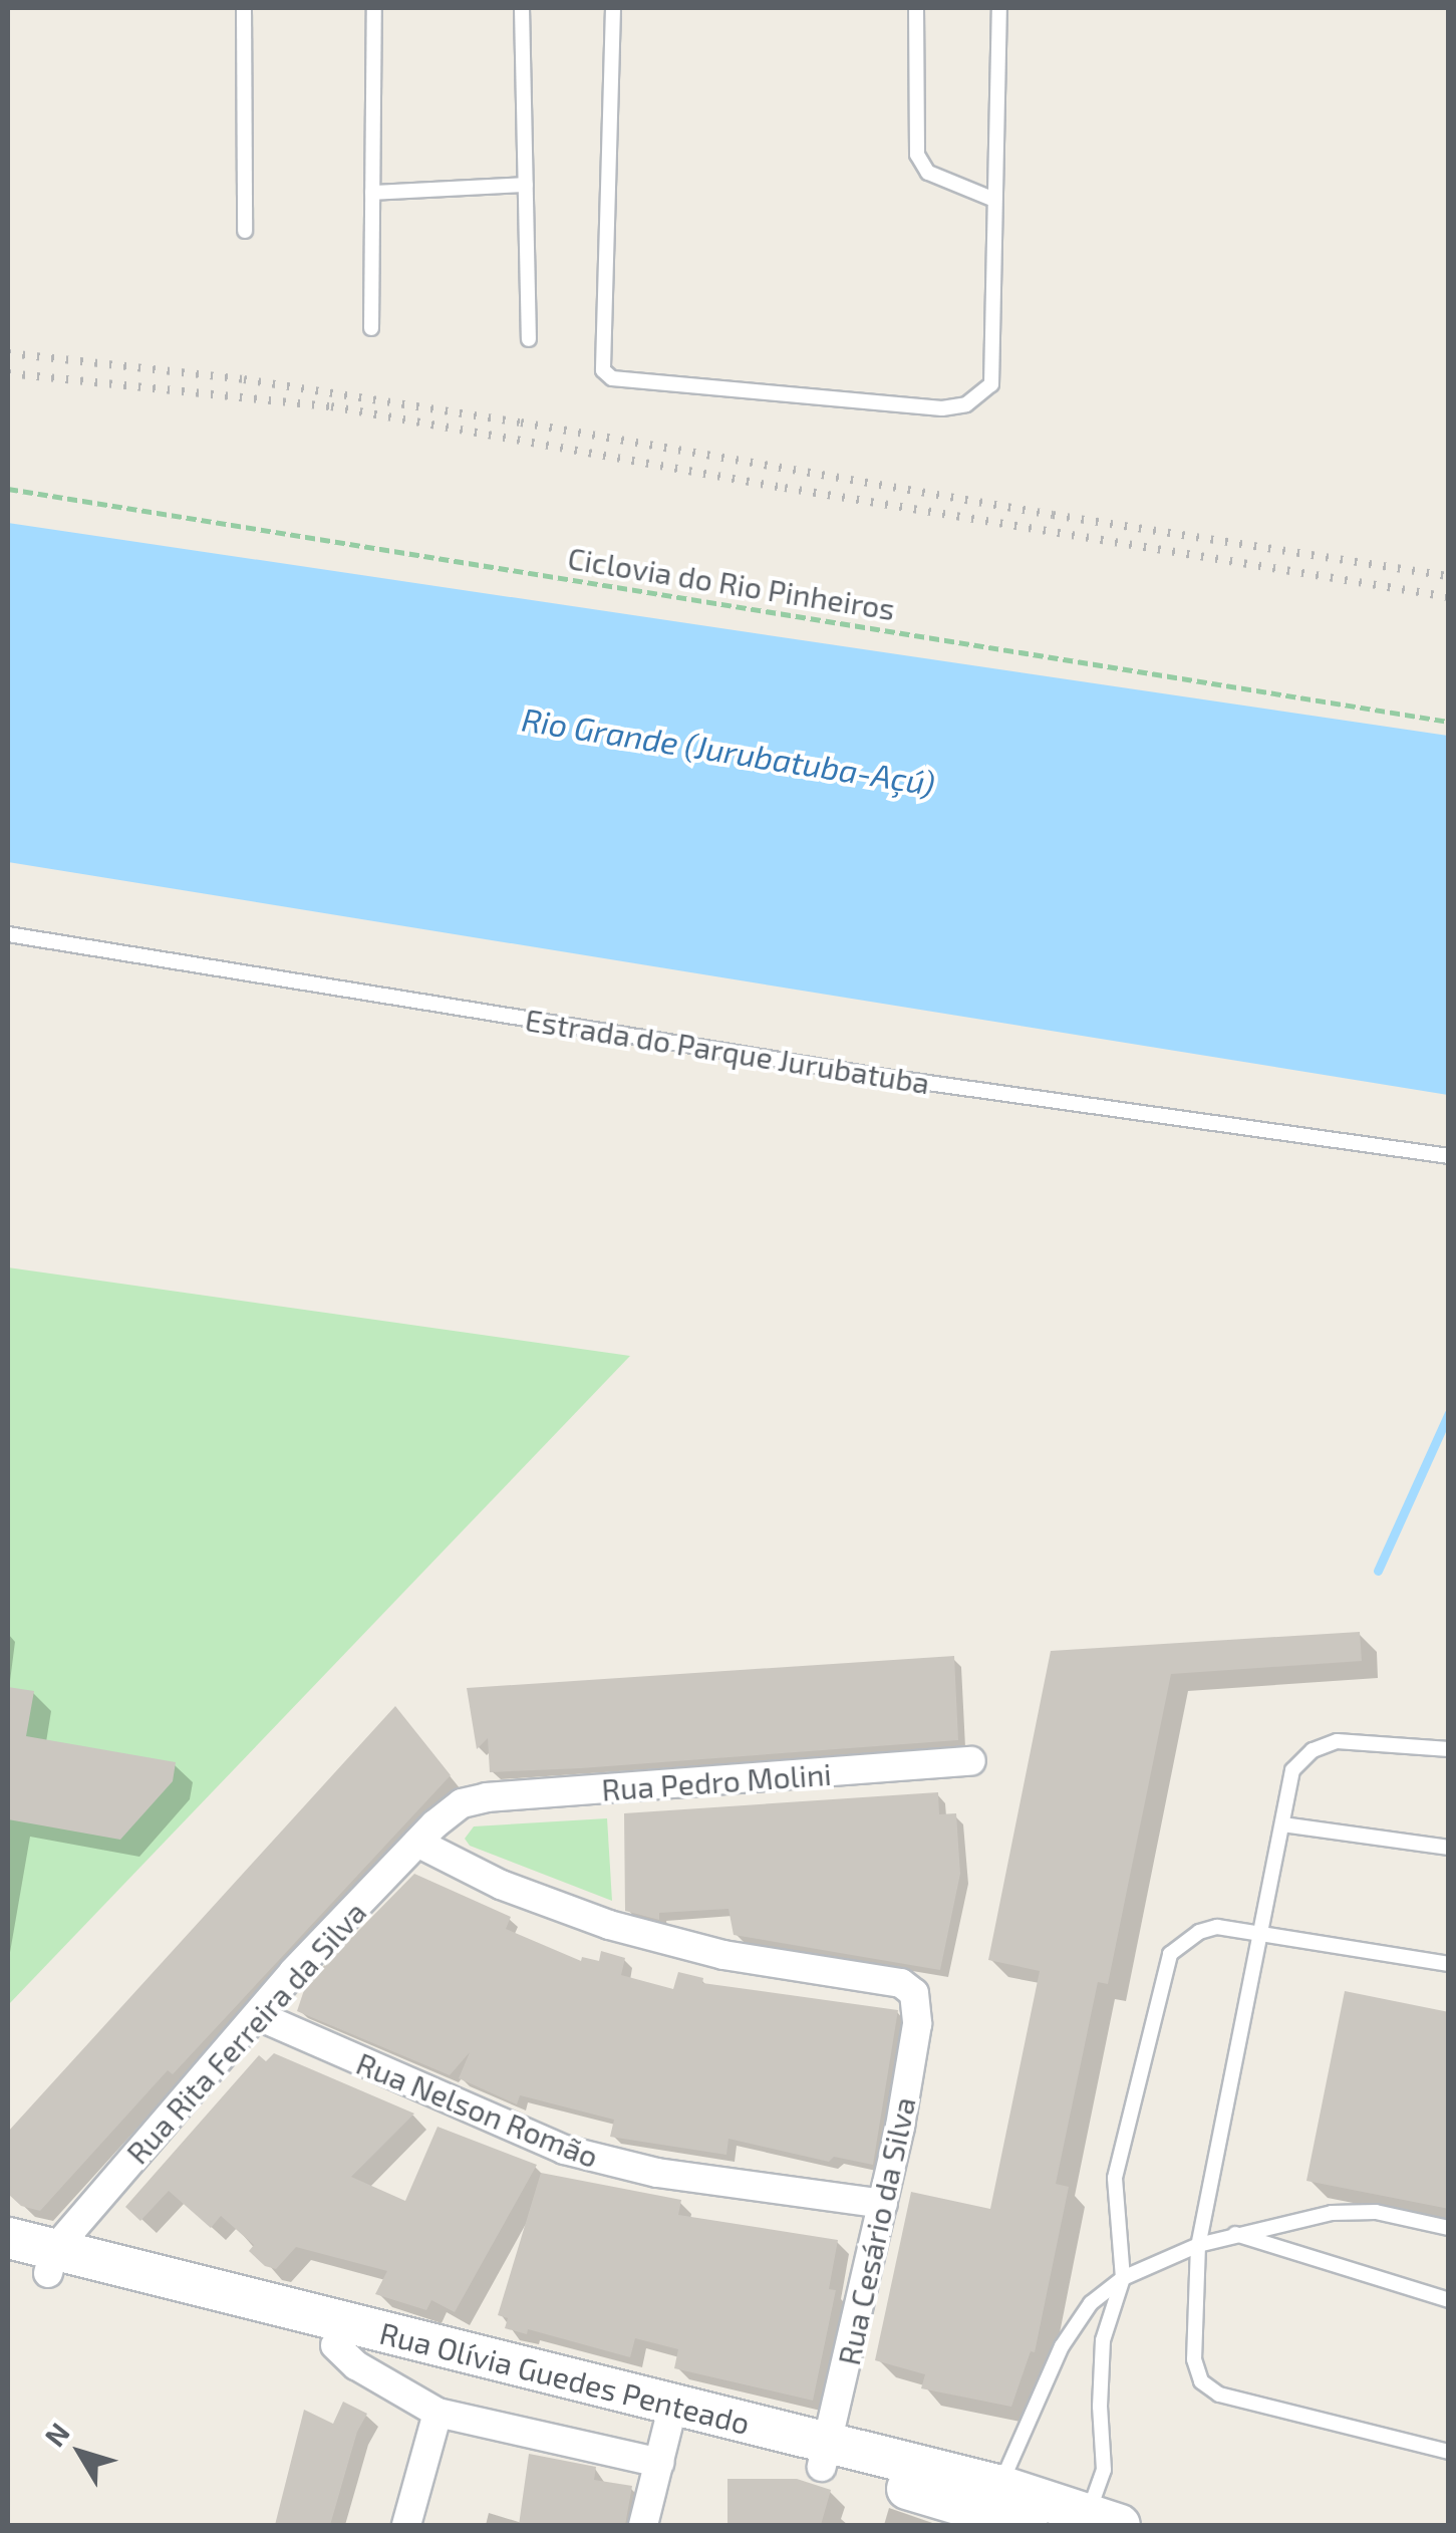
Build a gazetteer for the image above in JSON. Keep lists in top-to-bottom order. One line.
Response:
{"streets":{"main road":["Rua Olívia Guedes Penteado"],"street":["Rua Pedro Molini","Rua Rita Ferreira da Silva","Rua Nelson Romão","Rua Cesário da Silva"],"lane":["Estrada do Parque Jurubatuba"],"path":["Ciclovia do Rio Pinheiros"]},"crossings":[["Rua Pedro Molini","Rua Rita Ferreira da Silva"],["Rua Rita Ferreira da Silva","Rua Nelson Romão"],["Rua Rita Ferreira da Silva","Rua Cesário da Silva"],["Rua Rita Ferreira da Silva","Rua Olívia Guedes Penteado"],["Rua Nelson Romão","Rua Cesário da Silva"],["Rua Cesário da Silva","Rua Olívia Guedes Penteado"]],"water":["Rio Grande (Jurubatuba-Açú)"],"north":"top left"}
